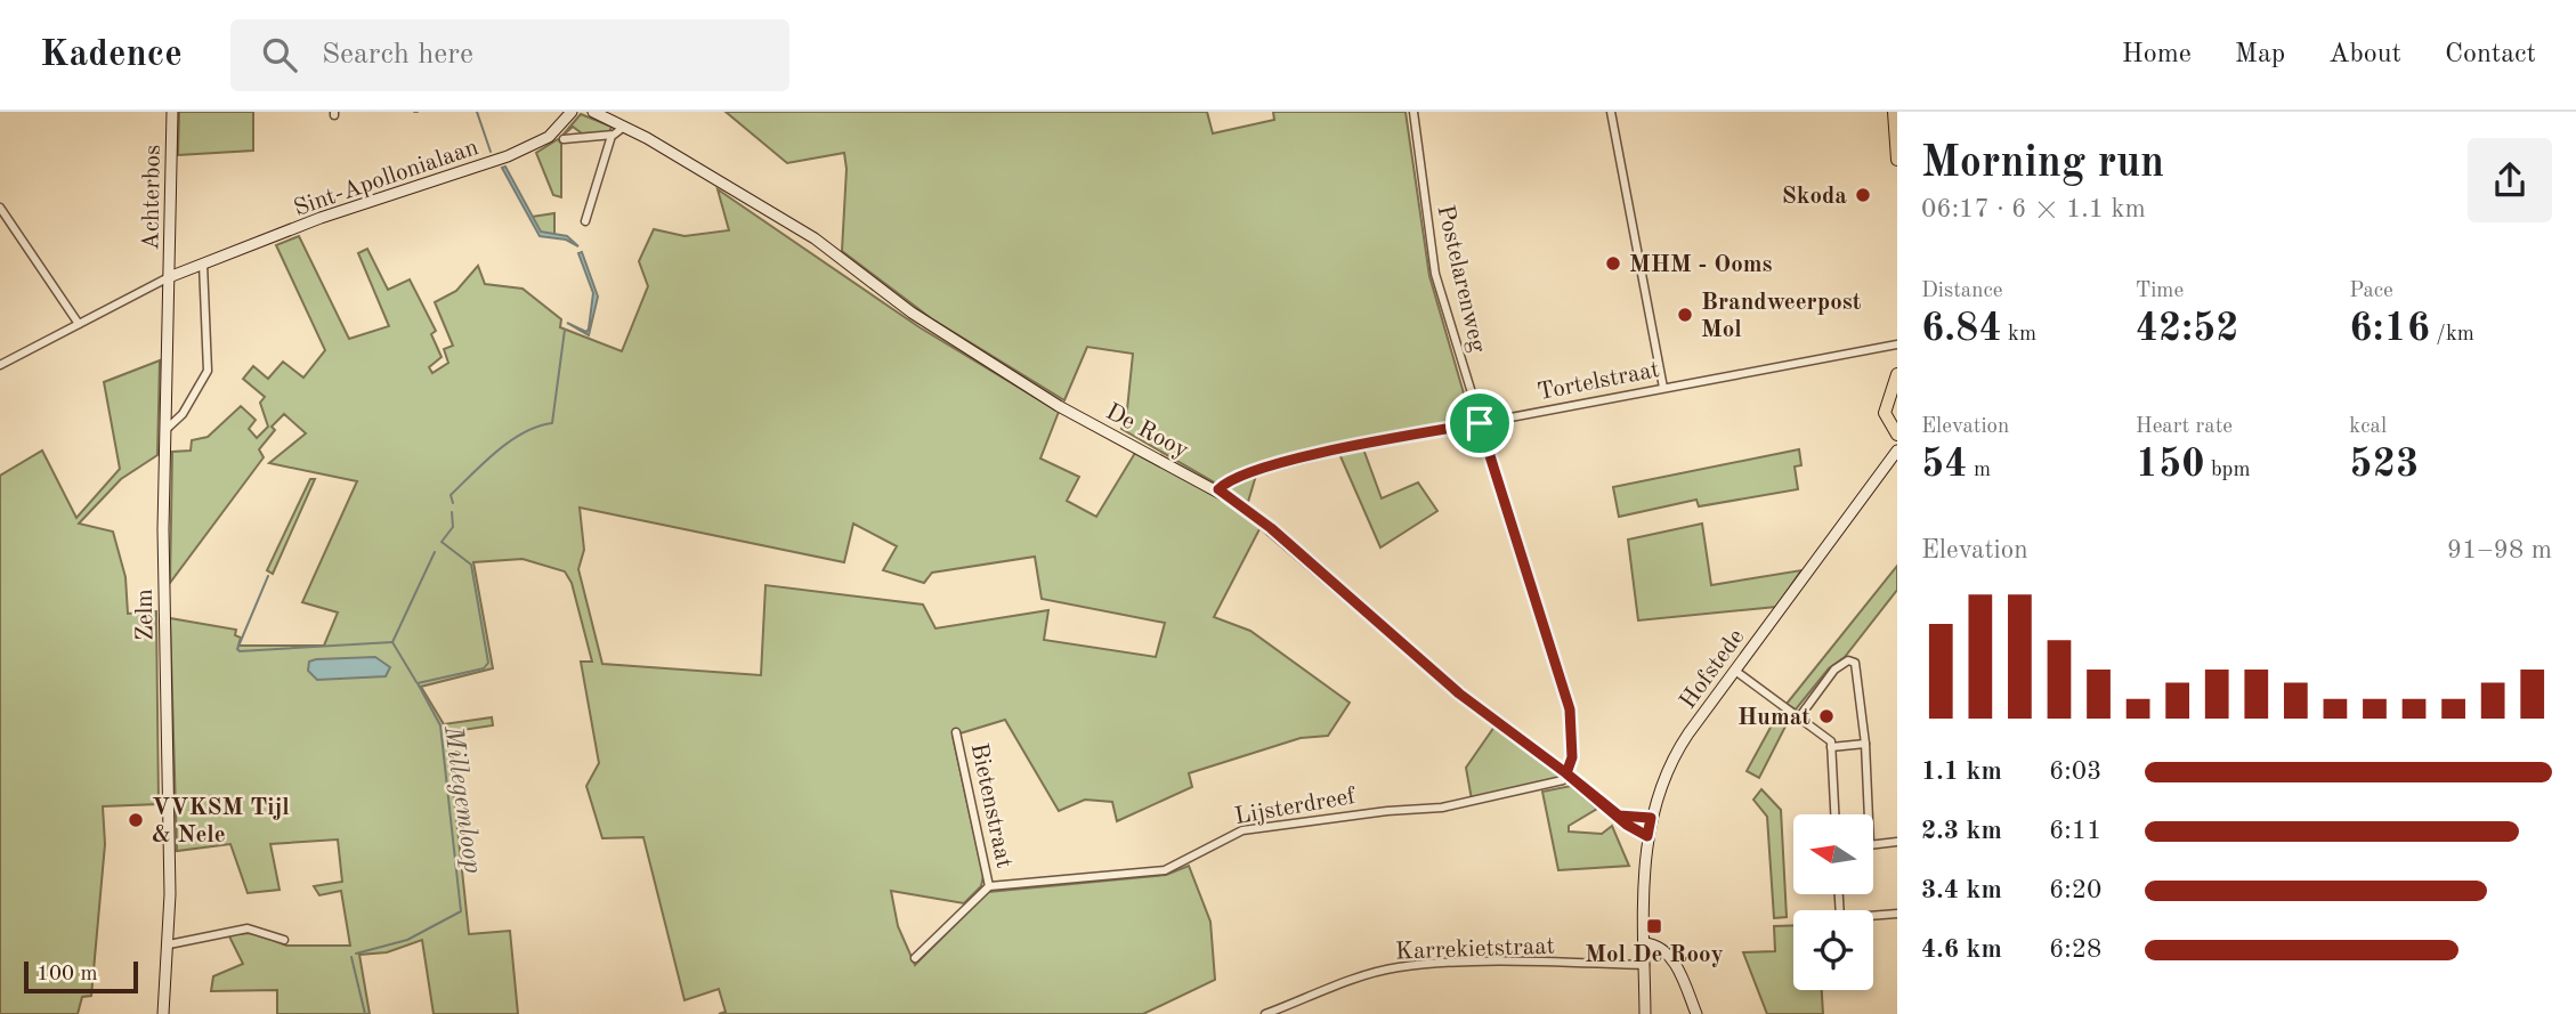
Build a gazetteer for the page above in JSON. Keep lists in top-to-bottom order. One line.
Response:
{"streets":{"street":["Sint-Apollonialaan","Achterbos","Postelarenweg","Tortelstraat","De Rooy","Zelm","Hofstede","Bietenstraat","Lijsterdreef","Karrekietstraat"]},"crossings":[["Sint-Apollonialaan","Achterbos"],["Sint-Apollonialaan","Zelm"],["Achterbos","Zelm"],["Postelarenweg","Tortelstraat"],["Postelarenweg","De Rooy"],["Postelarenweg","Lijsterdreef"],["Tortelstraat","De Rooy"],["De Rooy","Hofstede"],["De Rooy","Lijsterdreef"],["Hofstede","Karrekietstraat"],["Bietenstraat","Lijsterdreef"]],"water":["Millegemloop"],"places":{"other":["Skoda","MHM - Ooms","Brandweerpost Mol","Humat","VVKSM Tijl & Nele"],"transit":["Mol De Rooy"]},"scale_bar":"100 m","north":"left","page":{"header":"Kadence","search":"Search here","nav":["Home","Map","About","Contact"],"heading":["Morning run","06:17 · 6 × 1.1 km"],"stats":[["Distance","6.84 km"],["Time","42:52"],["Pace","6:16 /km"],["Elevation","54 m"],["Heart rate","150 bpm"],["kcal","523"]],"chart":["Elevation","91–98 m"],"list":[{"name":"1.1 km","note":"6:03"},{"name":"2.3 km","note":"6:11"},{"name":"3.4 km","note":"6:20"},{"name":"4.6 km","note":"6:28"}],"scale":"100 m"}}
